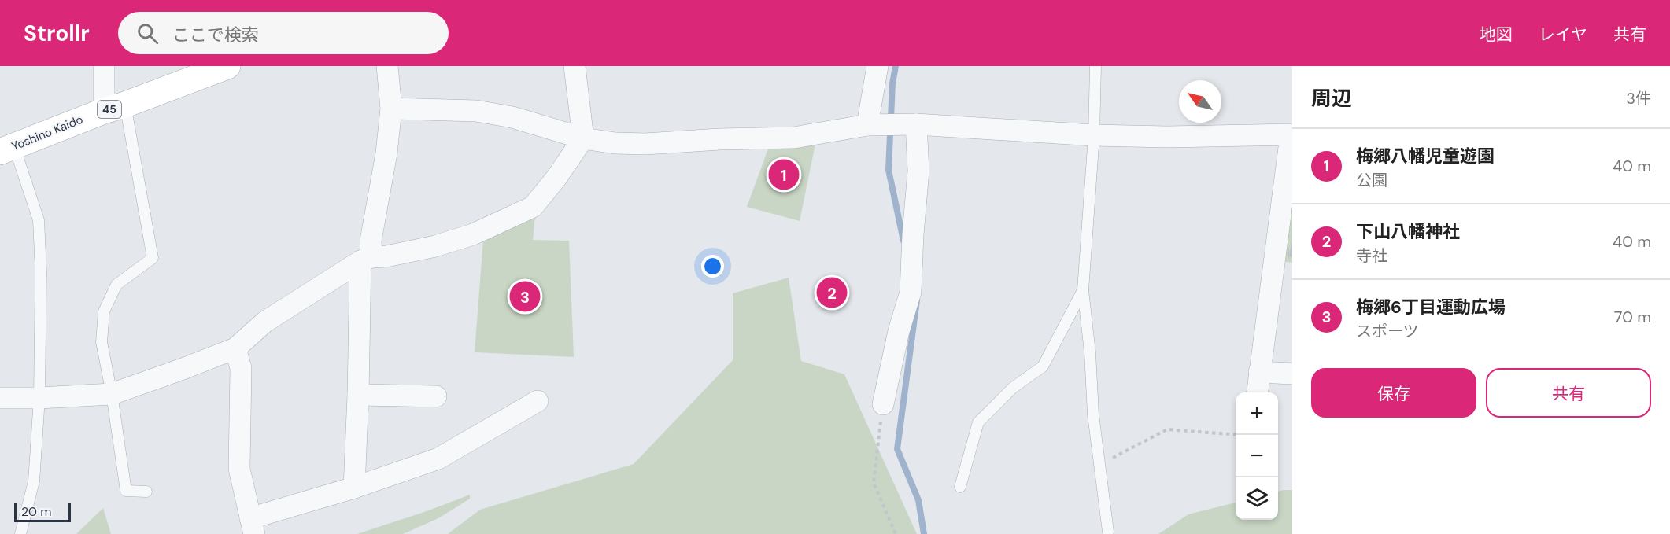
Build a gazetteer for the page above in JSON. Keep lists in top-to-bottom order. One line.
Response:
{"streets":{"main road":["45","Yoshino Kaido"]},"scale_bar":"20 m","north":"top left","page":{"header":"Strollr","search":"ここで検索","nav":["地図","レイヤ","共有"],"heading":["周辺","3件"],"list":[{"mark":"1","name":"梅郷八幡児童遊園","note":"公園","value":"40 m"},{"mark":"2","name":"下山八幡神社","note":"寺社","value":"40 m"},{"mark":"3","name":"梅郷6丁目運動広場","note":"スポーツ","value":"70 m"}],"pins":["1","2","3"],"buttons":["保存","共有"],"map_buttons":["+","−"],"scale":"20 m"}}
